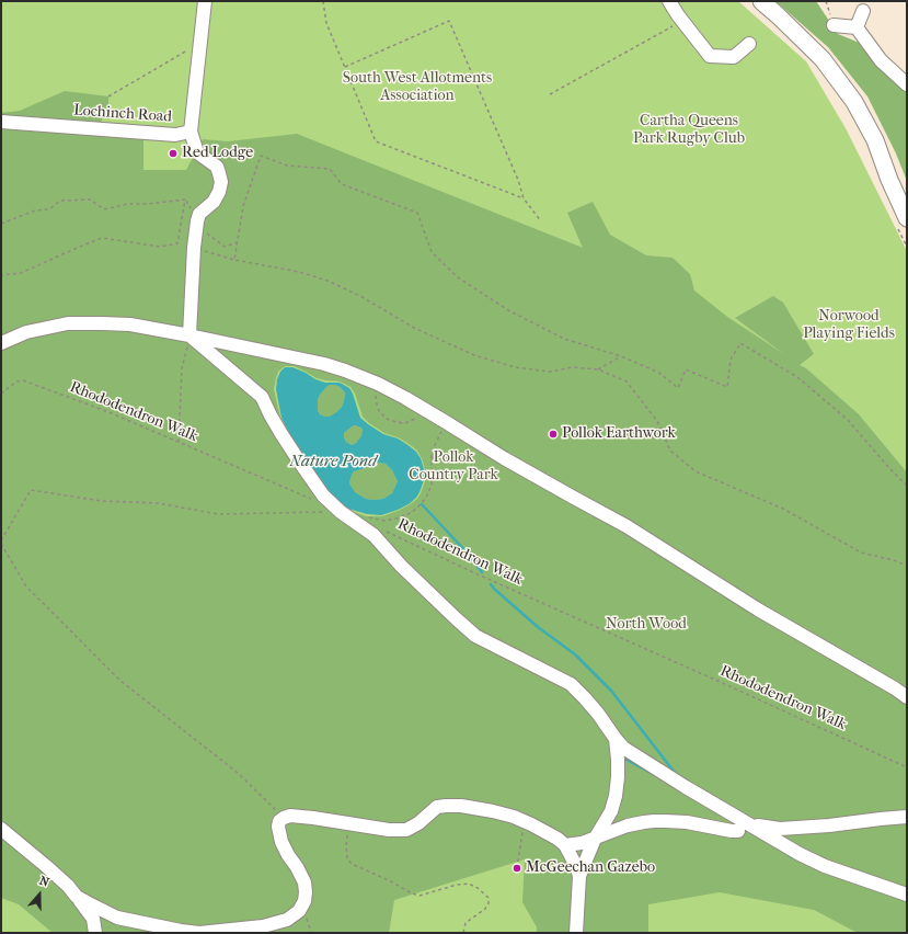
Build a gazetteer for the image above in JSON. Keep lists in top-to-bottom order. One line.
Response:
{"streets":{"street":["Lochinch Road"],"path":["Rhododendron Walk"]},"water":["Nature Pond"],"parks":["South West Allotments Association","Cartha Queens Park Rugby Club","Norwood Playing Fields","Pollok Country Park","North Wood"],"places":["Red Lodge","Pollok Earthwork","McGeechan Gazebo"],"north":"top"}
